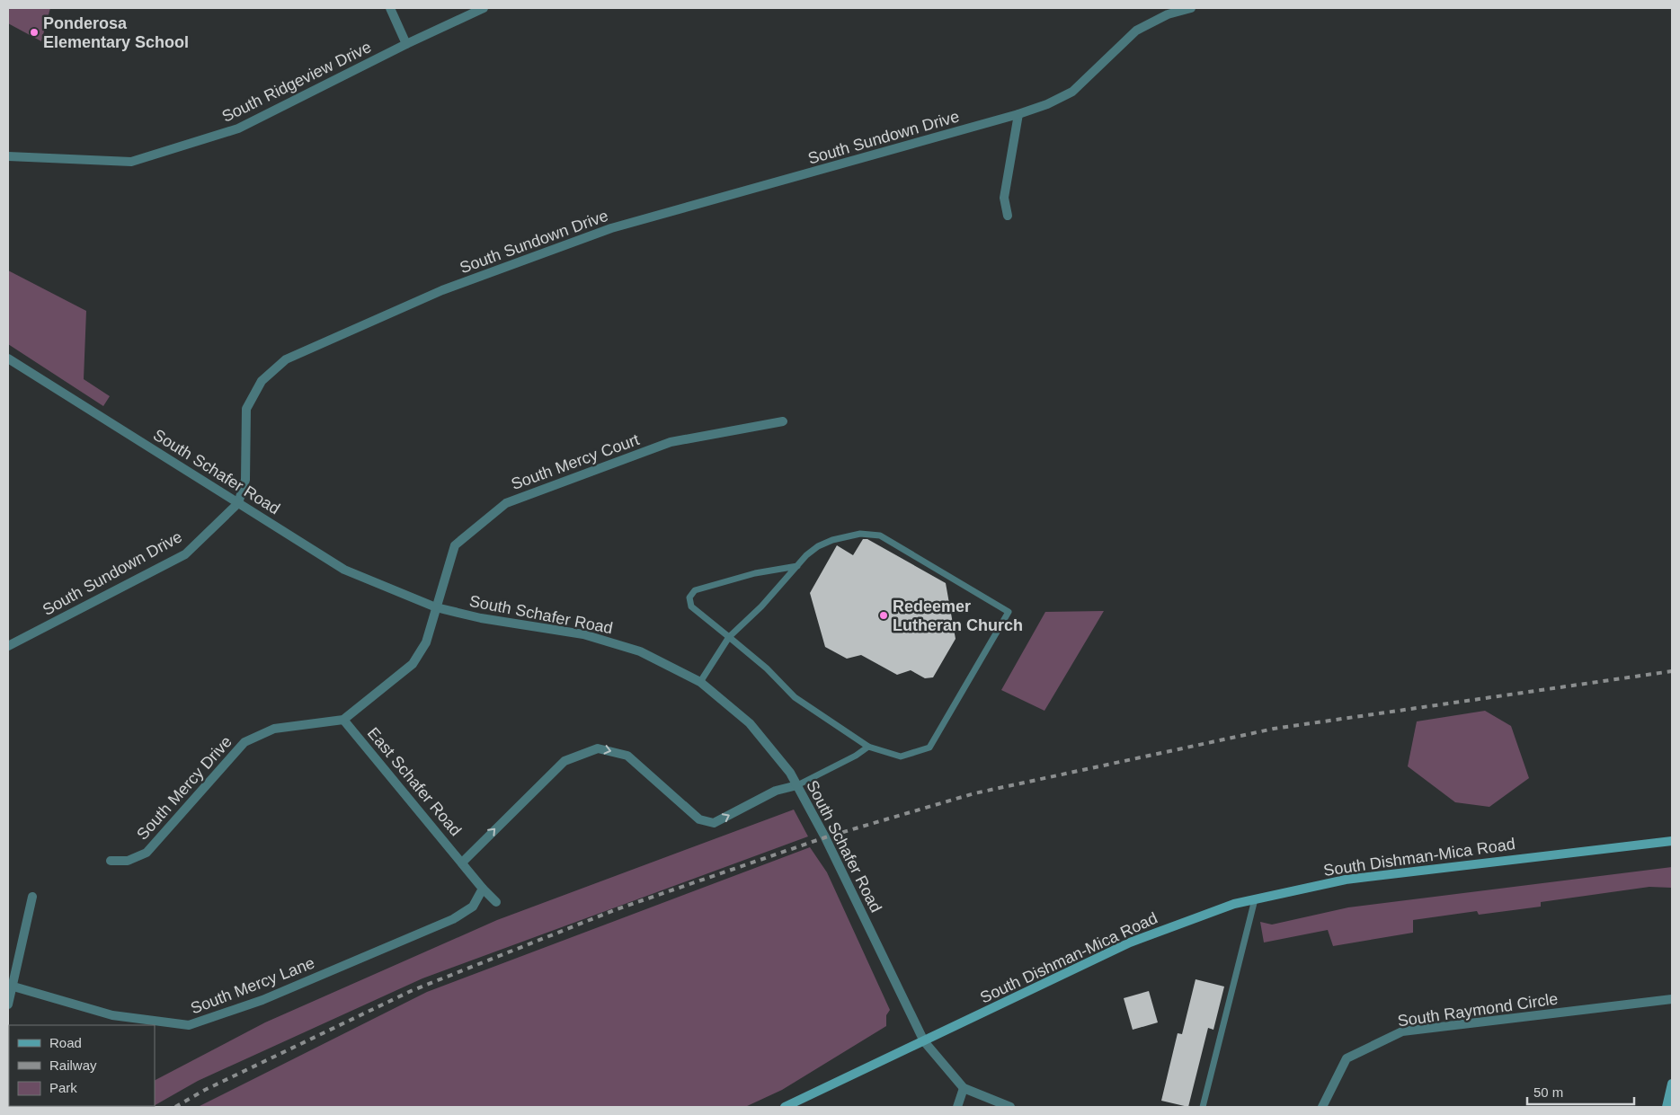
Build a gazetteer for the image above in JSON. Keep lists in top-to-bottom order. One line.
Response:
{"streets":{"main road":["South Dishman-Mica Road"],"street":["South Ridgeview Drive","South Sundown Drive","South Mercy Court","South Schafer Road","East Schafer Road","South Mercy Drive","South Mercy Lane","South Raymond Circle"]},"crossings":[["South Sundown Drive","South Schafer Road"],["South Mercy Court","South Schafer Road"],["South Schafer Road","East Schafer Road"],["South Schafer Road","South Dishman-Mica Road"],["East Schafer Road","South Mercy Drive"],["East Schafer Road","South Mercy Lane"]],"one_way":["East Schafer Road"],"places":["Ponderosa Elementary School","Redeemer Lutheran Church"],"legend":["Road","Railway","Park"],"scale_bar":"50 m"}
